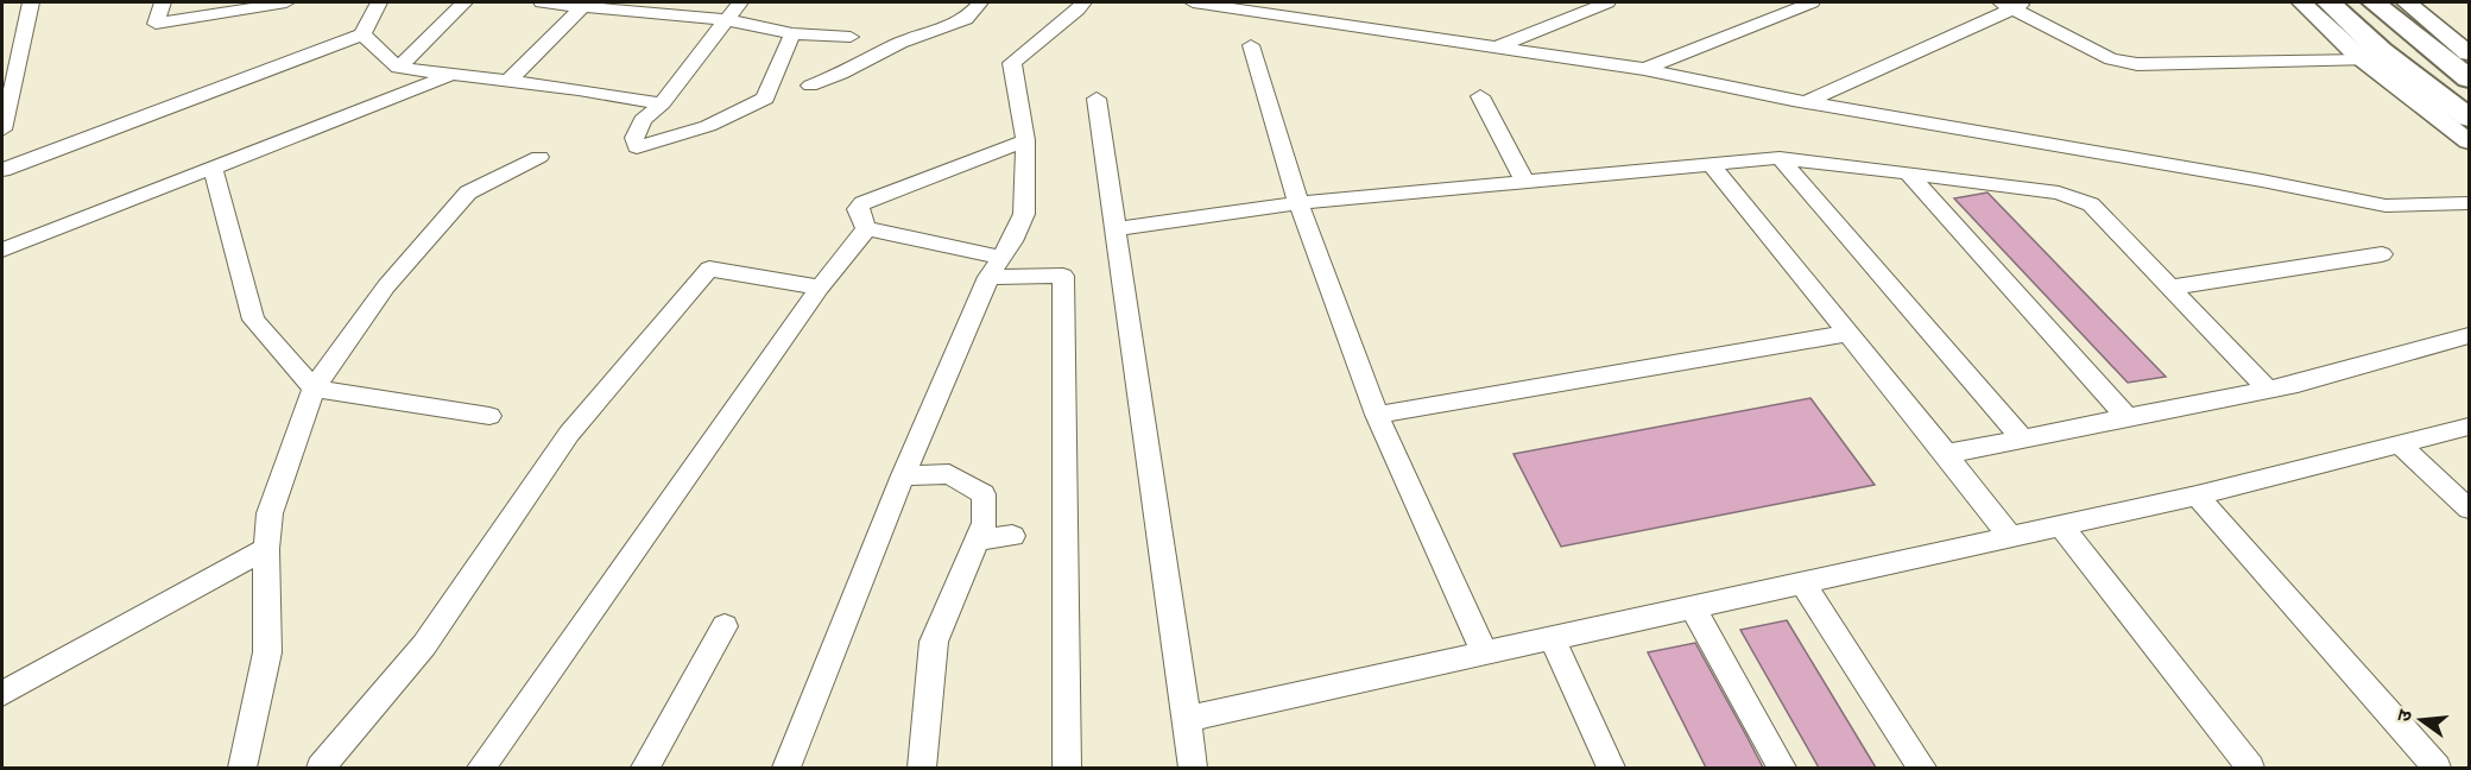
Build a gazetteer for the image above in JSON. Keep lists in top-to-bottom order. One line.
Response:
{"north":"left"}
